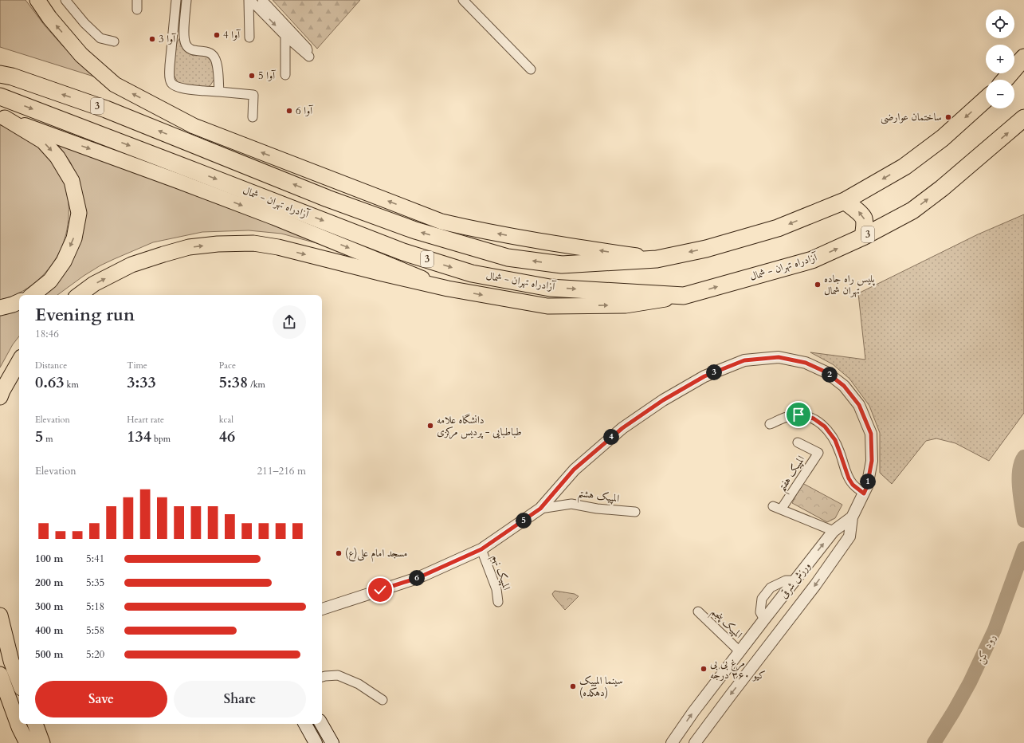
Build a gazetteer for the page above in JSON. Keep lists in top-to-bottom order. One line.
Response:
{"streets":{"highway":["3","آزادراه تهران - شمال"],"street":["المپیک هفتم","المپیک هشتم","المپیک نهم","ورزش شرقی","المپیک پنجم"]},"crossings":[["المپیک هفتم","ورزش شرقی"],["المپیک هشتم","ورزش شرقی"],["المپیک نهم","ورزش شرقی"],["ورزش شرقی","المپیک پنجم"]],"water":["رود کن"],"places":["آوا 4","آوا 3","آوا 5","آوا 6","ساختمان عوارضی","پلیس راه جاده تهران شمال","دانشگاه علامه طباطبایی - پردیس مرکزی","مسجد امام علی(ع)","مرغ بی بی کیو ۳۶۰ درجه","سینما المپیک (دهکده)"],"page":{"map_buttons":["+","−"],"heading":["Evening run","18:46"],"stats":[["Distance","0.63 km"],["Time","3:33"],["Pace","5:38 /km"],["Elevation","5 m"],["Heart rate","134 bpm"],["kcal","46"]],"pins":["3","2","4","1","5","6"],"chart":["Elevation","211–216 m"],"list":[{"name":"100 m","note":"5:41"},{"name":"200 m","note":"5:35"},{"name":"300 m","note":"5:18"},{"name":"400 m","note":"5:58"},{"name":"500 m","note":"5:20"}],"buttons":["Save","Share"]}}
